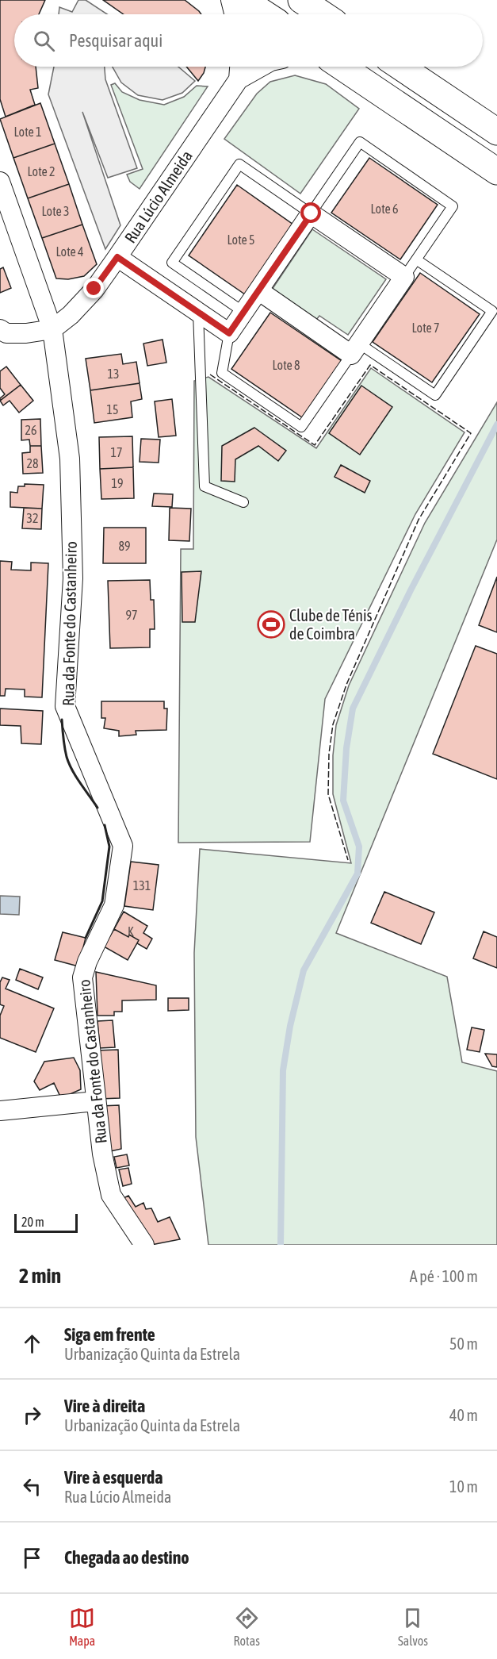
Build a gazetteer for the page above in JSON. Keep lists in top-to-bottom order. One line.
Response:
{"streets":{"street":["Rua Lúcio Almeida","Rua da Fonte do Castanheiro"]},"crossings":[["Rua Lúcio Almeida","Rua da Fonte do Castanheiro"]],"places":{"sports":["Clube de Ténis de Coimbra"]},"house_numbers":["Lote 1","Lote 2","Lote 6","Lote 3","Lote 5","Lote 4","Lote 7","Lote 8","13","15","26","17","28","19","32","89","97","131","K"],"scale_bar":"20 m","page":{"search":"Pesquisar aqui","scale":"20 m","heading":["2 min","A pé · 100 m"],"list":[["Siga em frente","Urbanização Quinta da Estrela","50 m"],["Vire à direita","Urbanização Quinta da Estrela","40 m"],["Vire à esquerda","Rua Lúcio Almeida","10 m"],"Chegada ao destino"],"nav":["Mapa","Rotas","Salvos"]}}
